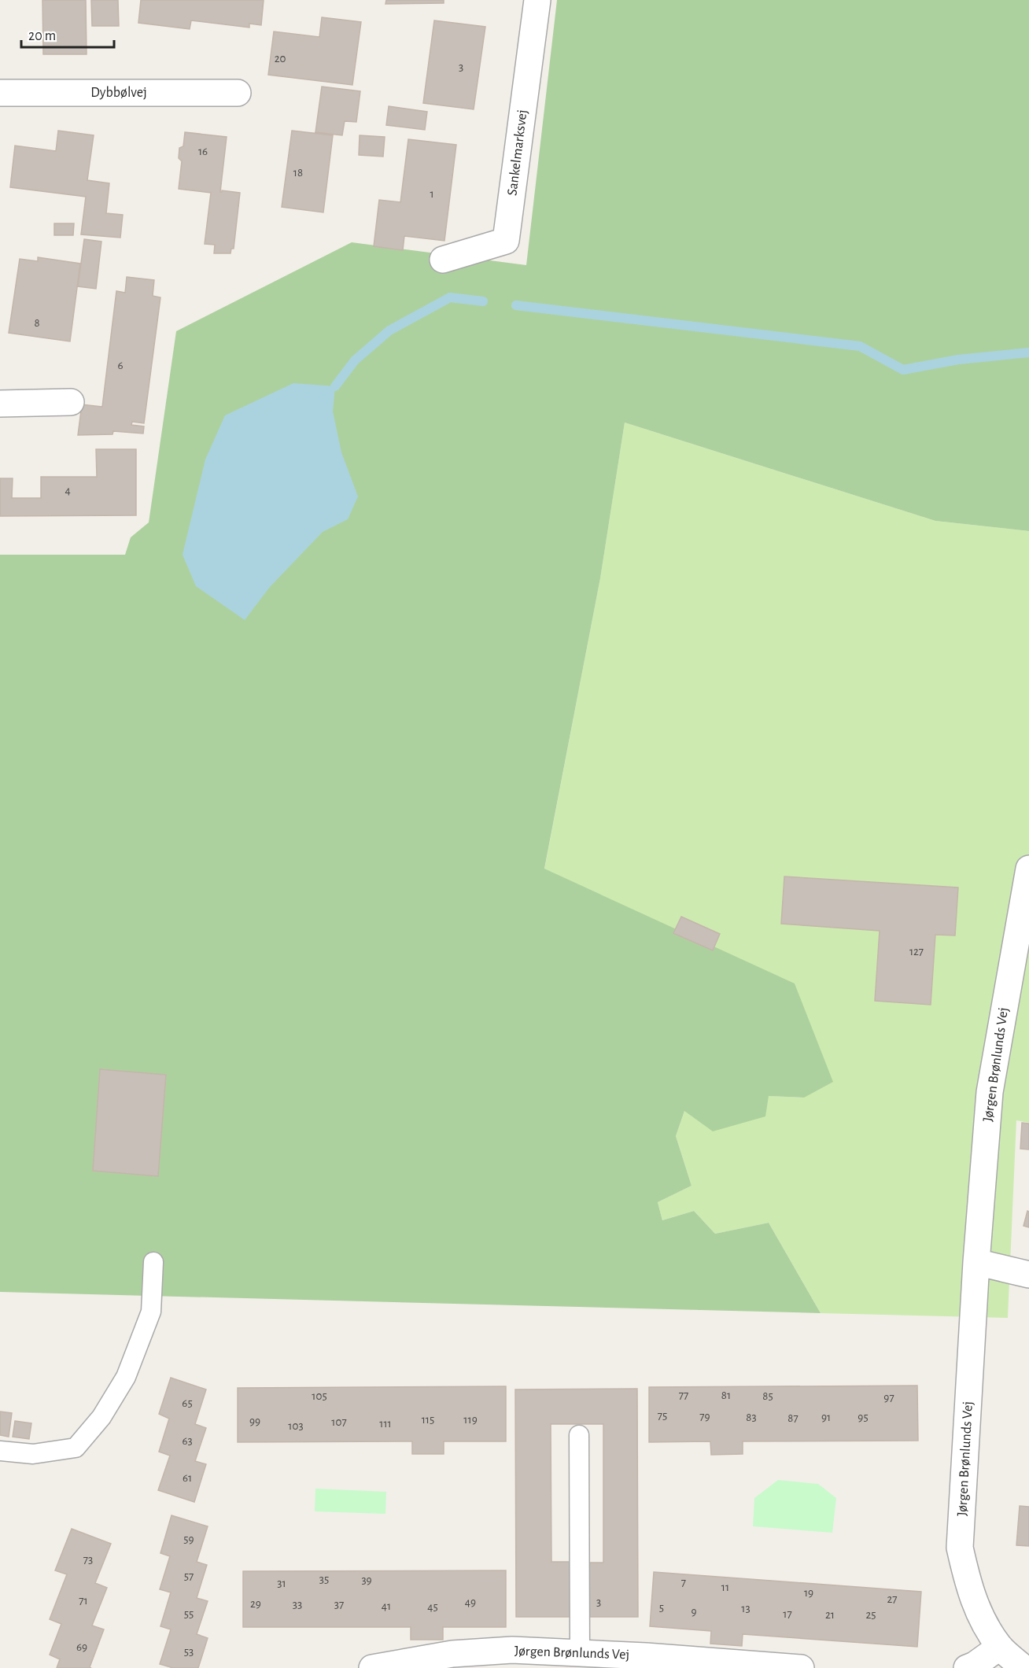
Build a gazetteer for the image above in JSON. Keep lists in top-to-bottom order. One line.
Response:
{"streets":{"street":["Dybbølvej","Sankelmarksvej","Jørgen Brønlunds Vej"]},"house_numbers":["20","3","16","18","1","8","6","4","127","77","81","105","85","97","65","75","79","83","91","95","87","115","119","99","107","111","103","63","61","59","73","57","35","39","7","31","11","19","27","71","49","3","29","33","37","41","45","5","13","9","55","17","21","25","69","53"],"scale_bar":"20 m"}
